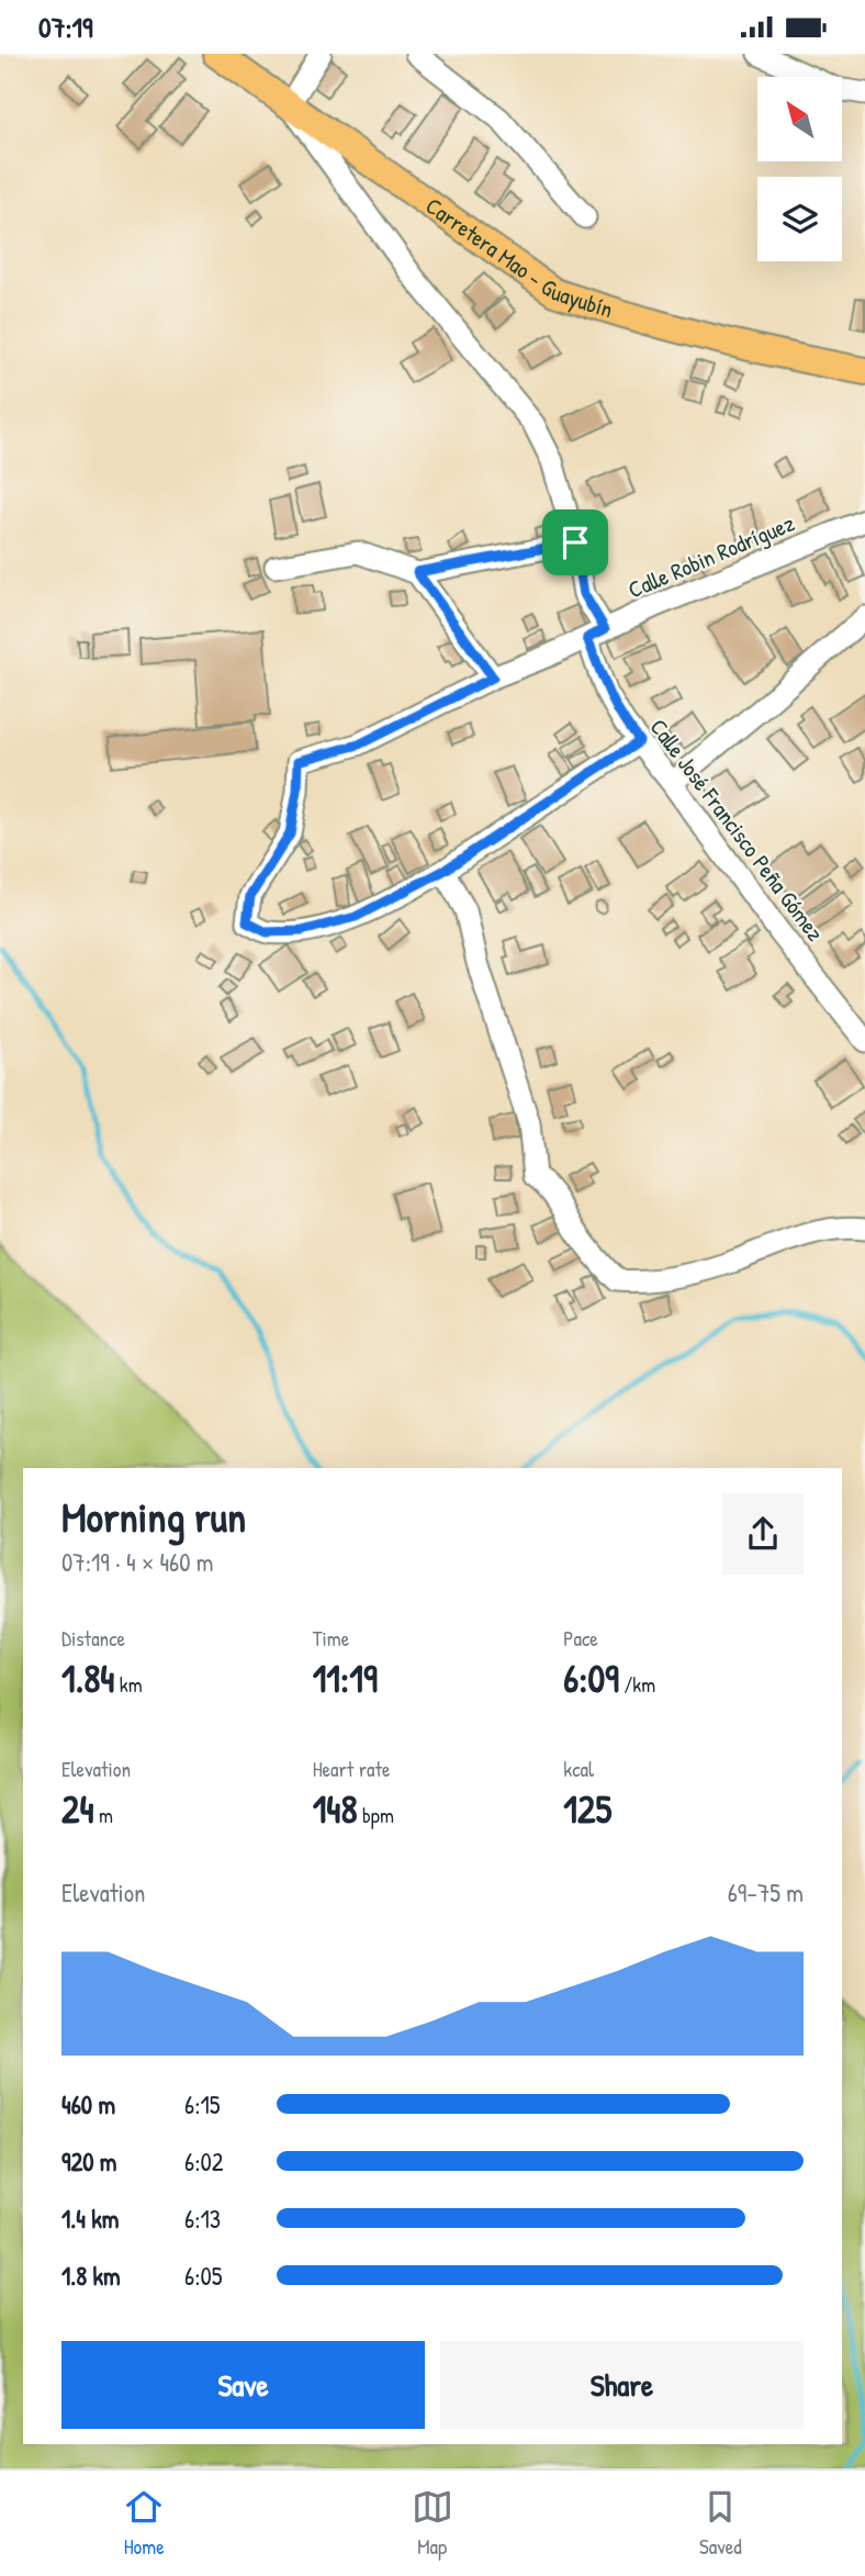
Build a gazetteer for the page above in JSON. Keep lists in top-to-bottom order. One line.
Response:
{"streets":{"main road":["Carretera Mao - Guayubín"],"street":["Calle Robin Rodríguez","Calle José Francisco Peña Gómez"]},"crossings":[["Carretera Mao - Guayubín","Calle José Francisco Peña Gómez"],["Calle Robin Rodríguez","Calle José Francisco Peña Gómez"]],"north":"top left","page":{"status":"07:19","heading":["Morning run","07:19 · 4 × 460 m"],"stats":[["Distance","1.84 km"],["Time","11:19"],["Pace","6:09 /km"],["Elevation","24 m"],["Heart rate","148 bpm"],["kcal","125"]],"chart":["Elevation","69–75 m"],"list":[{"name":"460 m","note":"6:15"},{"name":"920 m","note":"6:02"},{"name":"1.4 km","note":"6:13"},{"name":"1.8 km","note":"6:05"}],"buttons":["Save","Share"],"tabs":["Home","Map","Saved"]}}
